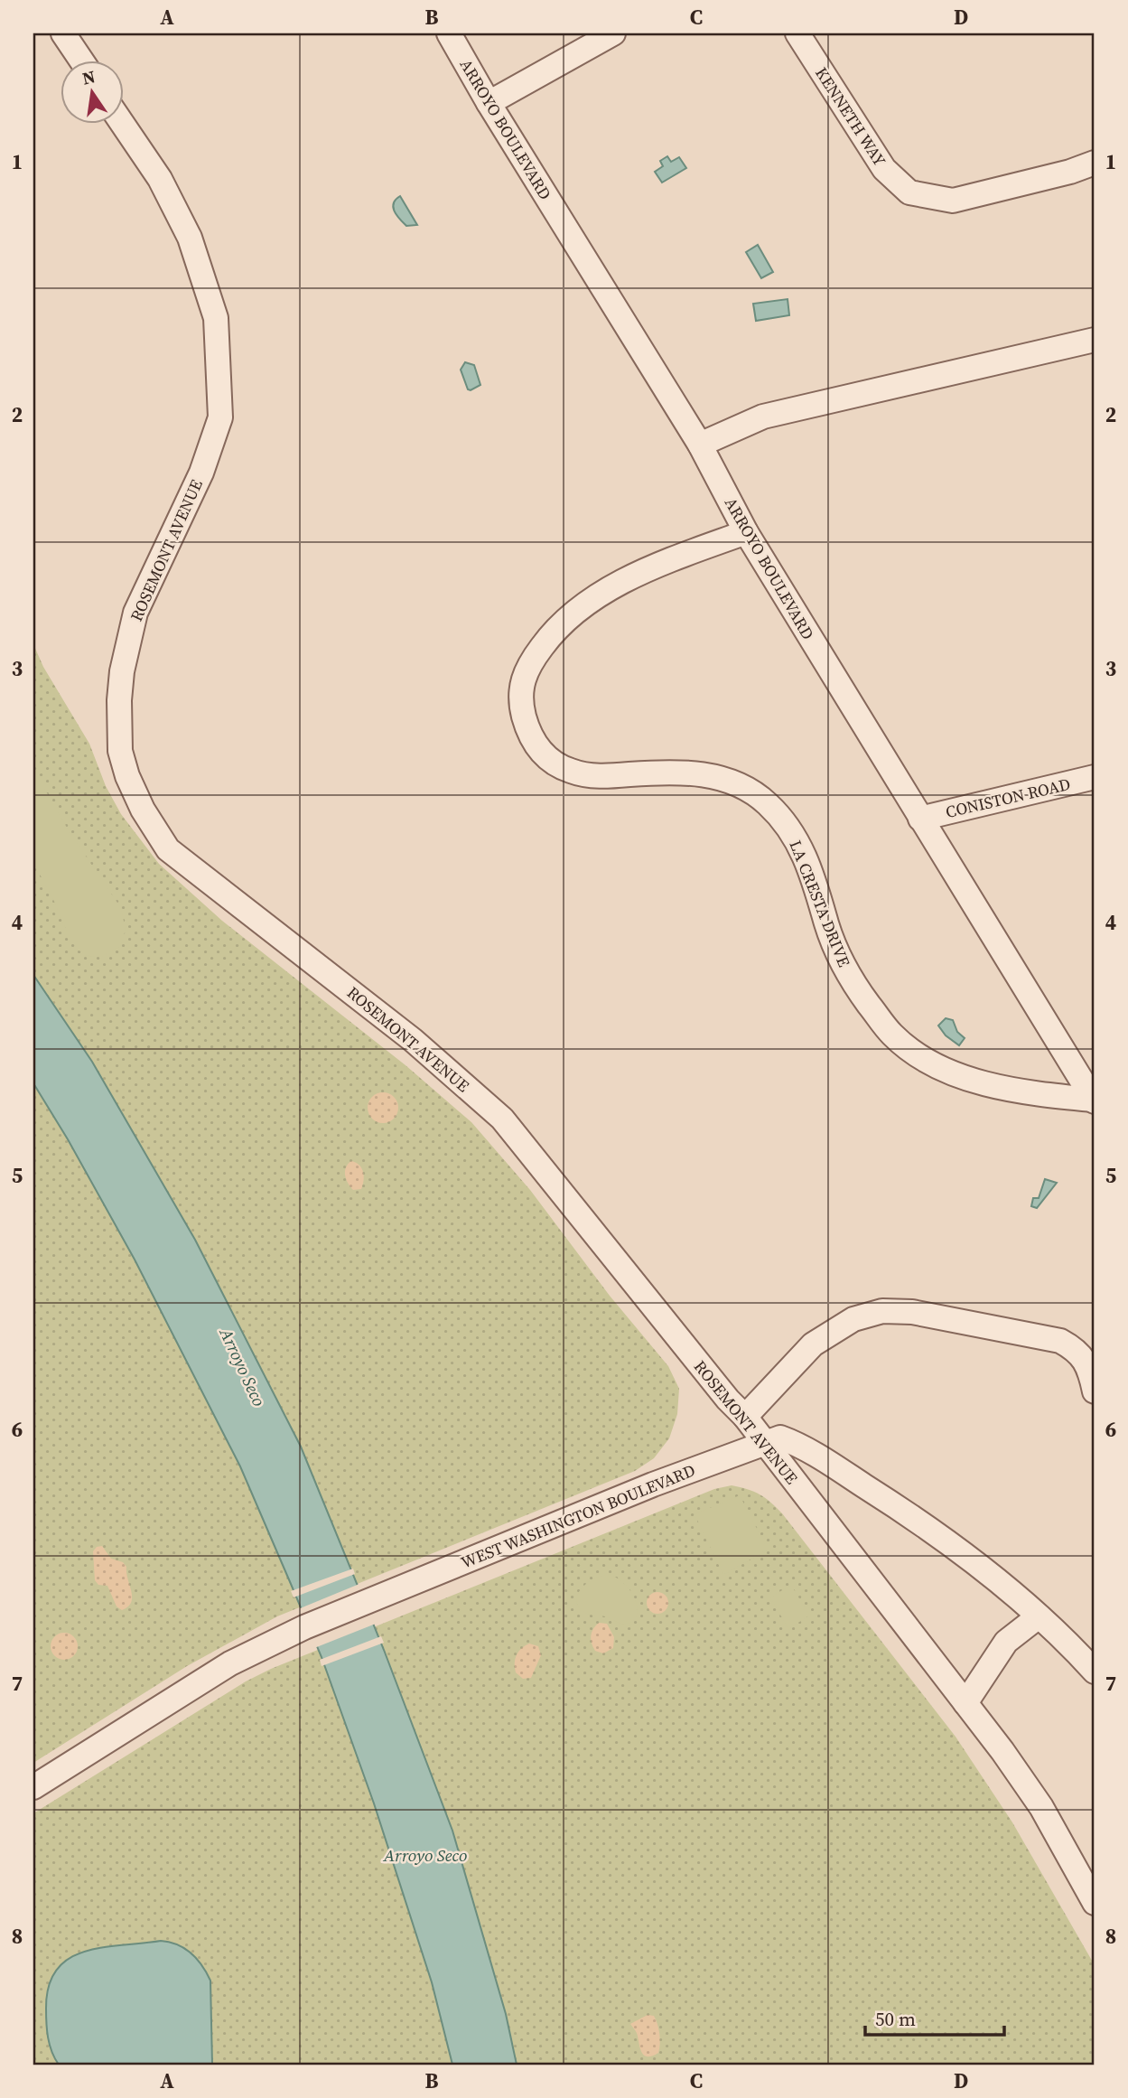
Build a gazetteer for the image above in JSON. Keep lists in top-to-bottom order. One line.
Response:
{"streets":{"street":["KENNETH WAY","ARROYO BOULEVARD","ROSEMONT AVENUE","CONISTON ROAD","LA CRESTA DRIVE","WEST WASHINGTON BOULEVARD"]},"crossings":[["ARROYO BOULEVARD","CONISTON ROAD"],["ARROYO BOULEVARD","LA CRESTA DRIVE"],["ROSEMONT AVENUE","WEST WASHINGTON BOULEVARD"]],"water":["Arroyo Seco"],"scale_bar":"50 m","north":"top","grid":{"columns":["A","B","C","D"],"rows":["1","2","3","4","5","6","7","8"]}}
